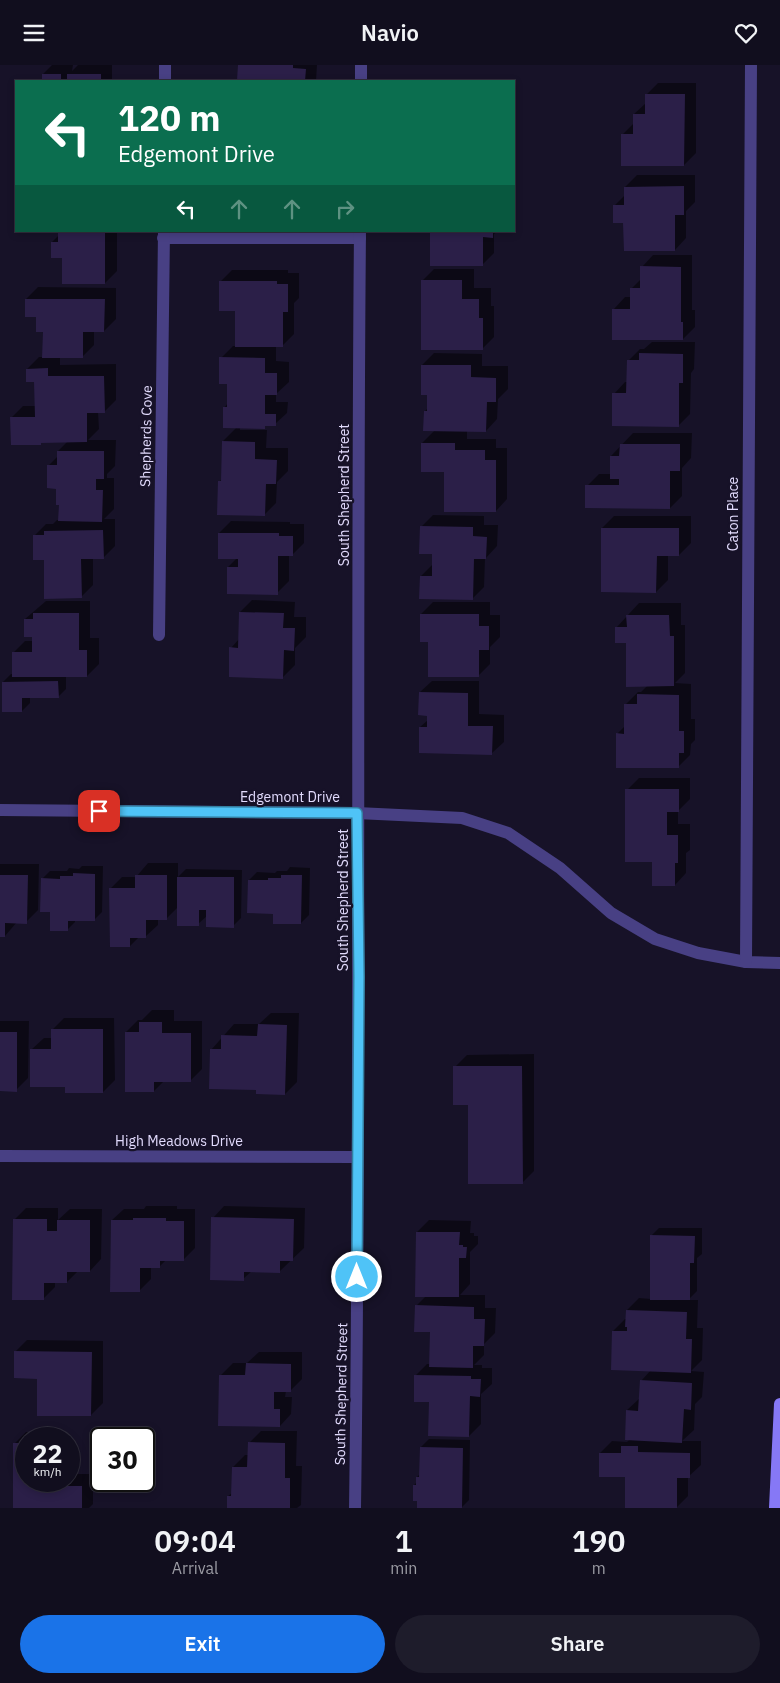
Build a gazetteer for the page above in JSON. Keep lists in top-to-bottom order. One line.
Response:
{"streets":{"street":["Shepherds Cove","South Shepherd Street","Caton Place","Edgemont Drive","High Meadows Drive"]},"crossings":[["Shepherds Cove","South Shepherd Street"],["South Shepherd Street","Edgemont Drive"],["South Shepherd Street","High Meadows Drive"],["Caton Place","Edgemont Drive"]],"page":{"header":"Navio","turn":["120 m","Edgemont Drive"],"speed":"22 km/h","limit":"30","eta":["09:04","Arrival","1","min","190","m"],"buttons":["Exit","Share"]}}
